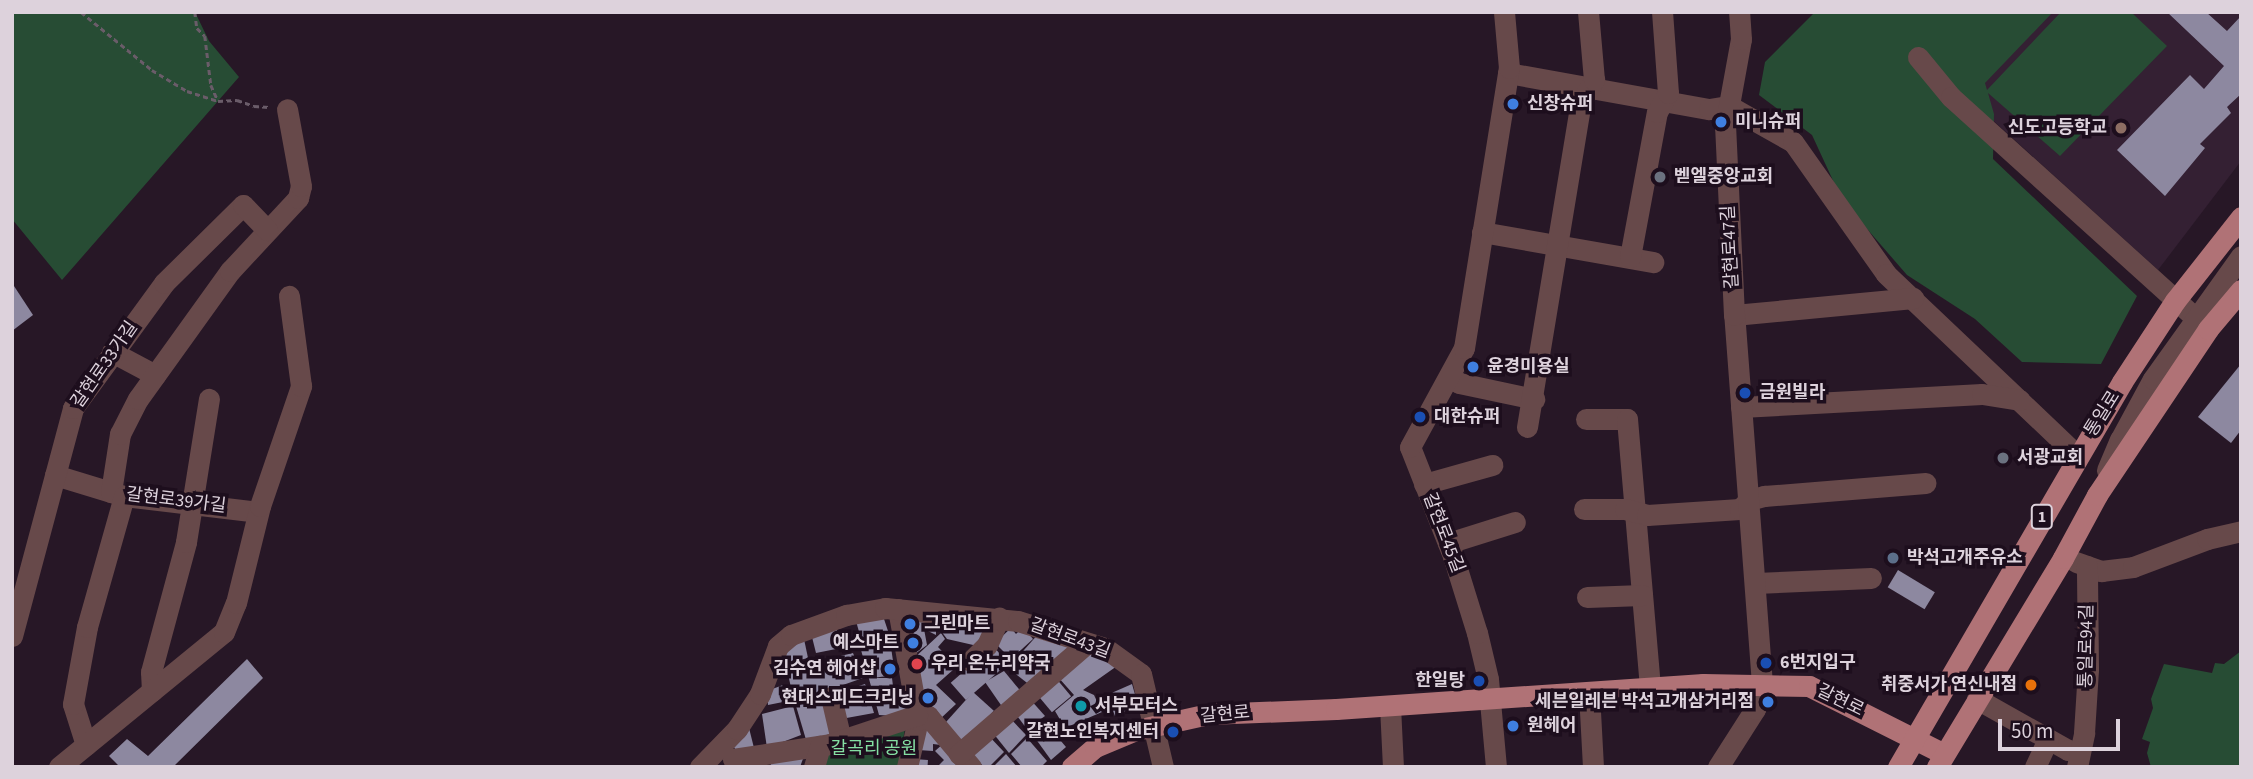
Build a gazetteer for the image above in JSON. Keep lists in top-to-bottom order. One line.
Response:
{"streets":{"main road":["통일로","1","갈현로"],"street":["갈현로47길","갈현로33가길","갈현로39가길","갈현로45길","갈현로43길","통일로94길"]},"crossings":[["갈현로47길","갈현로"],["갈현로33가길","갈현로39가길"],["통일로","갈현로"],["1","갈현로"],["갈현로45길","갈현로"],["갈현로43길","갈현로"]],"parks":["갈곡리 공원"],"places":["신창슈퍼","미니슈퍼","신도고등학교","벧엘중앙교회","윤경미용실","금원빌라","대한슈퍼","서광교회","박석고개주유소","그린마트","예스마트","6번지입구","우리 온누리약국","김수연 헤어샵","한일탕","취중서가 연신내점","현대스피드크리닝","세븐일레븐 박석고개삼거리점","서부모터스","원헤어","갈현노인복지센터"],"scale_bar":"50 m"}
